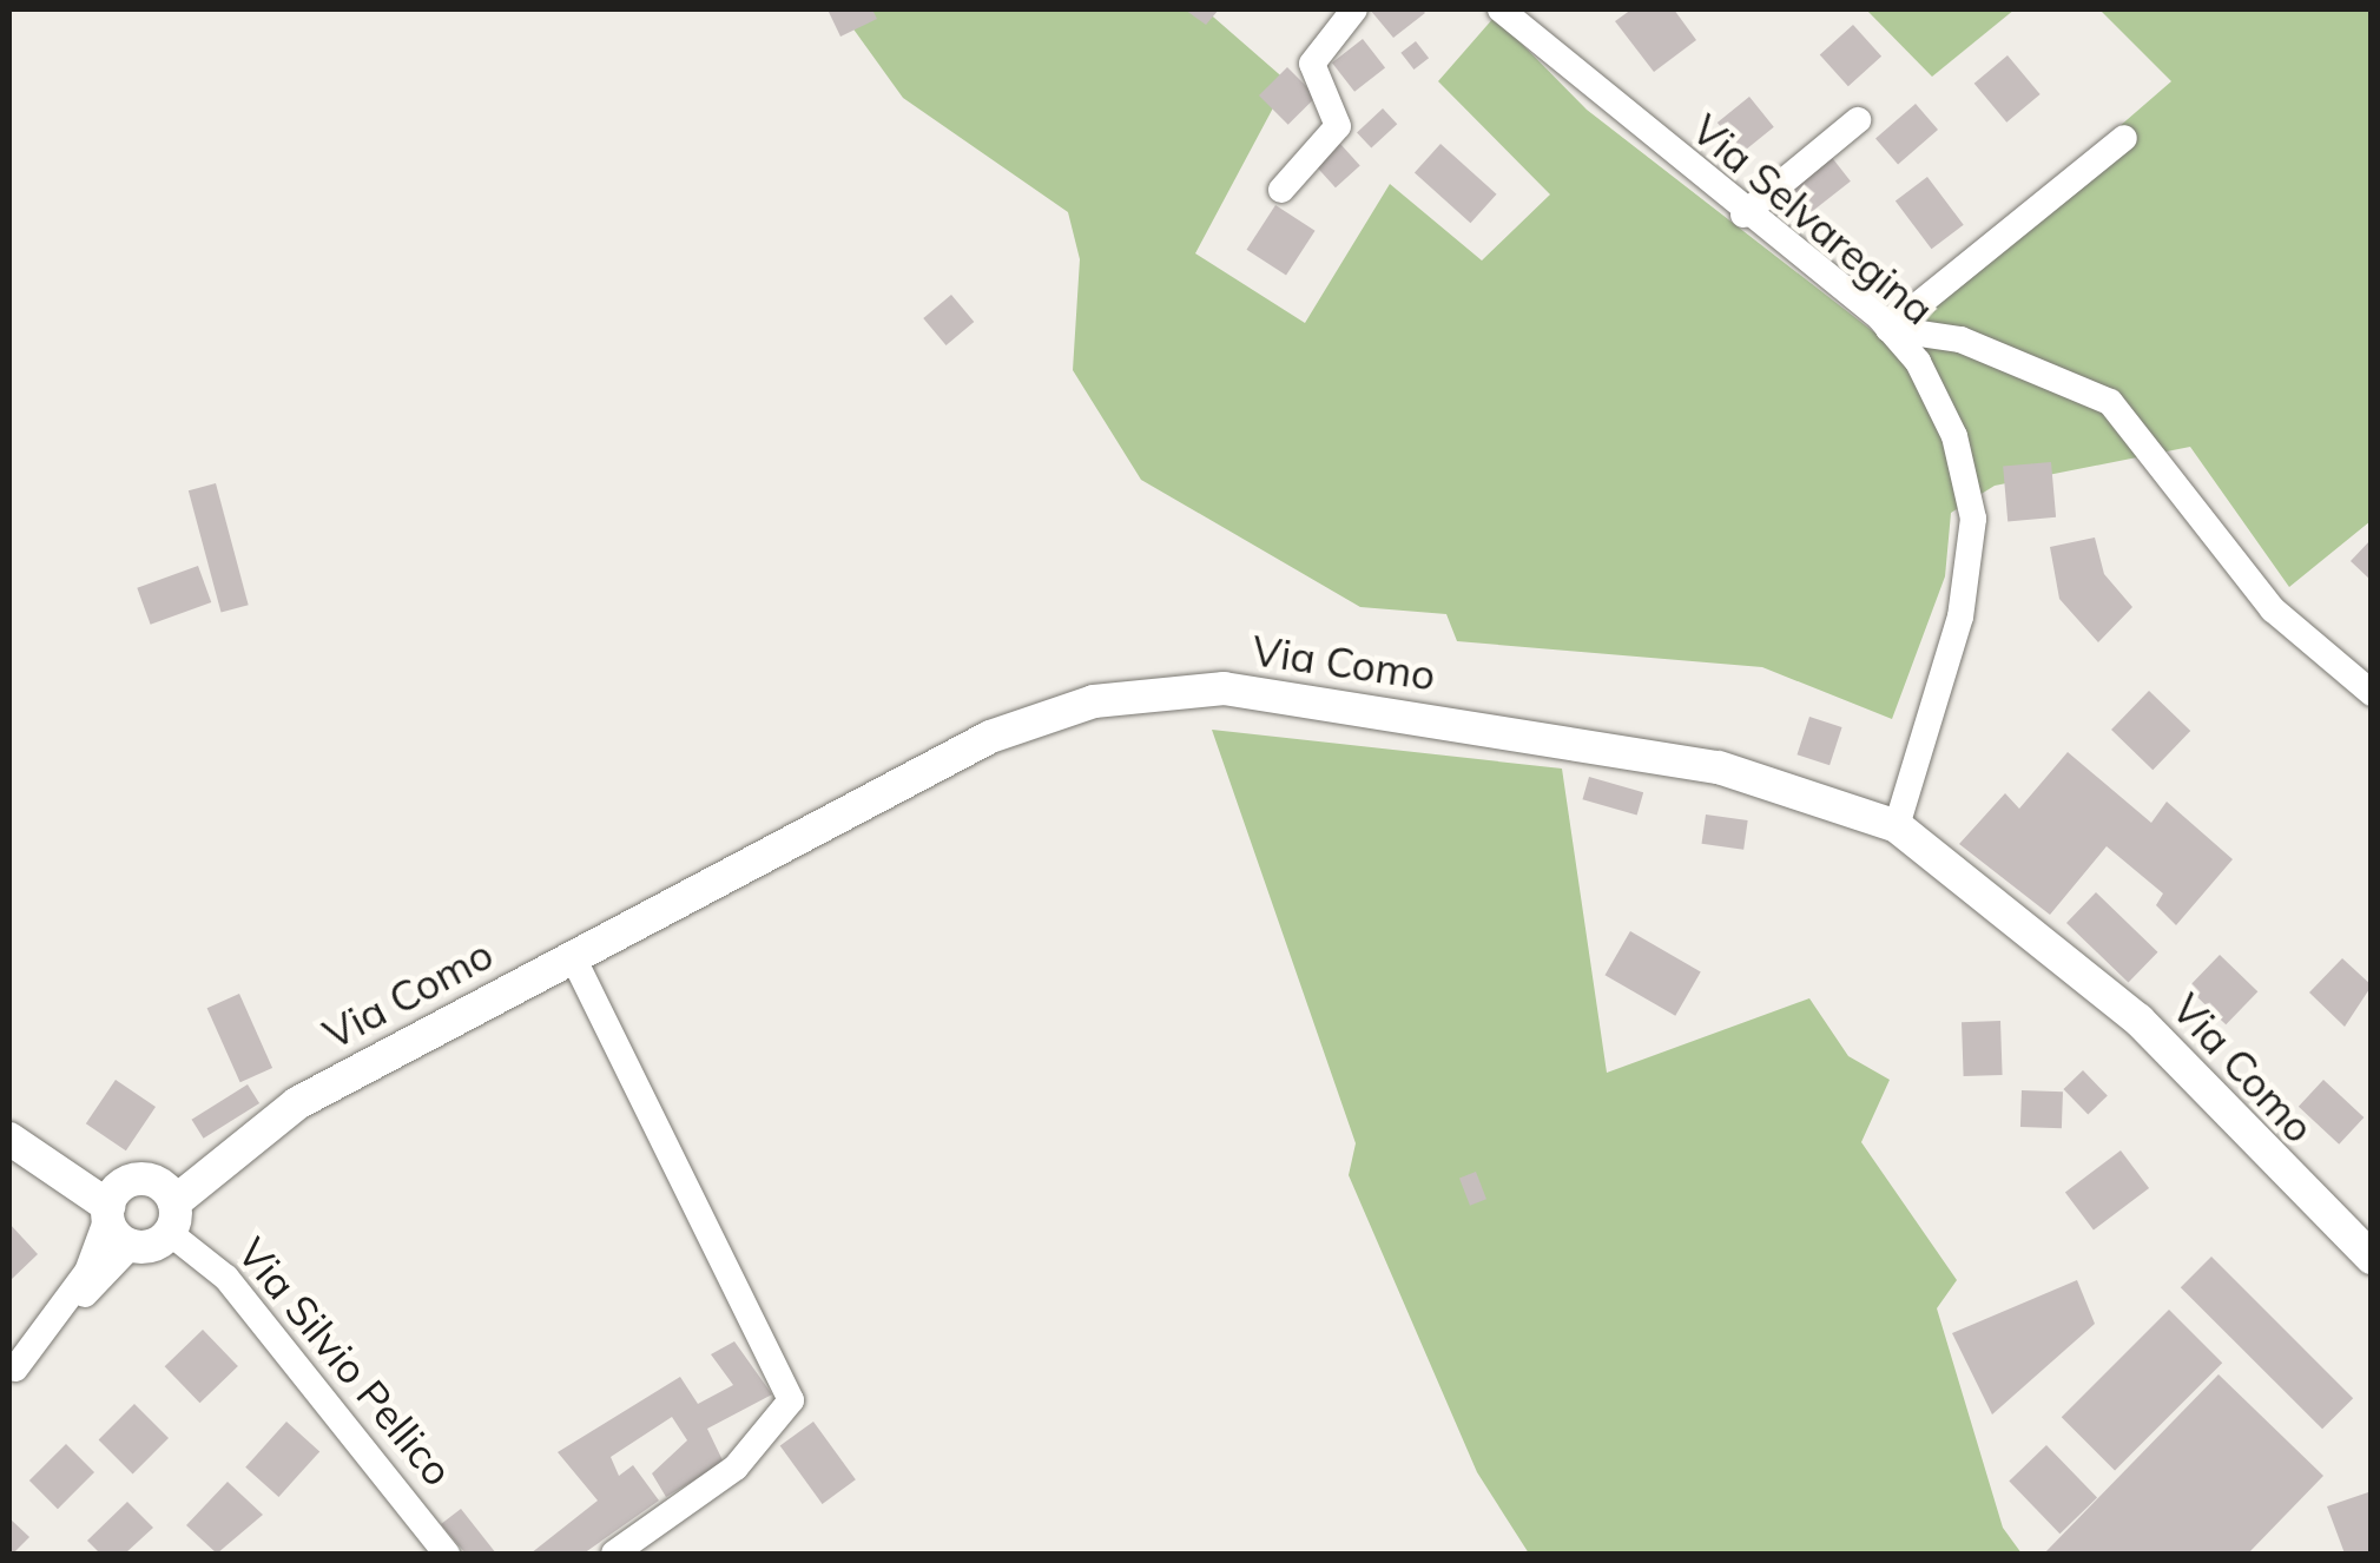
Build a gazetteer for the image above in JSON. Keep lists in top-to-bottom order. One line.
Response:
{"streets":{"main road":["Via Como"],"street":["Via Selvaregina","Via Silvio Pellico"]},"crossings":[["Via Selvaregina","Via Como"],["Via Como","Via Silvio Pellico"]]}
